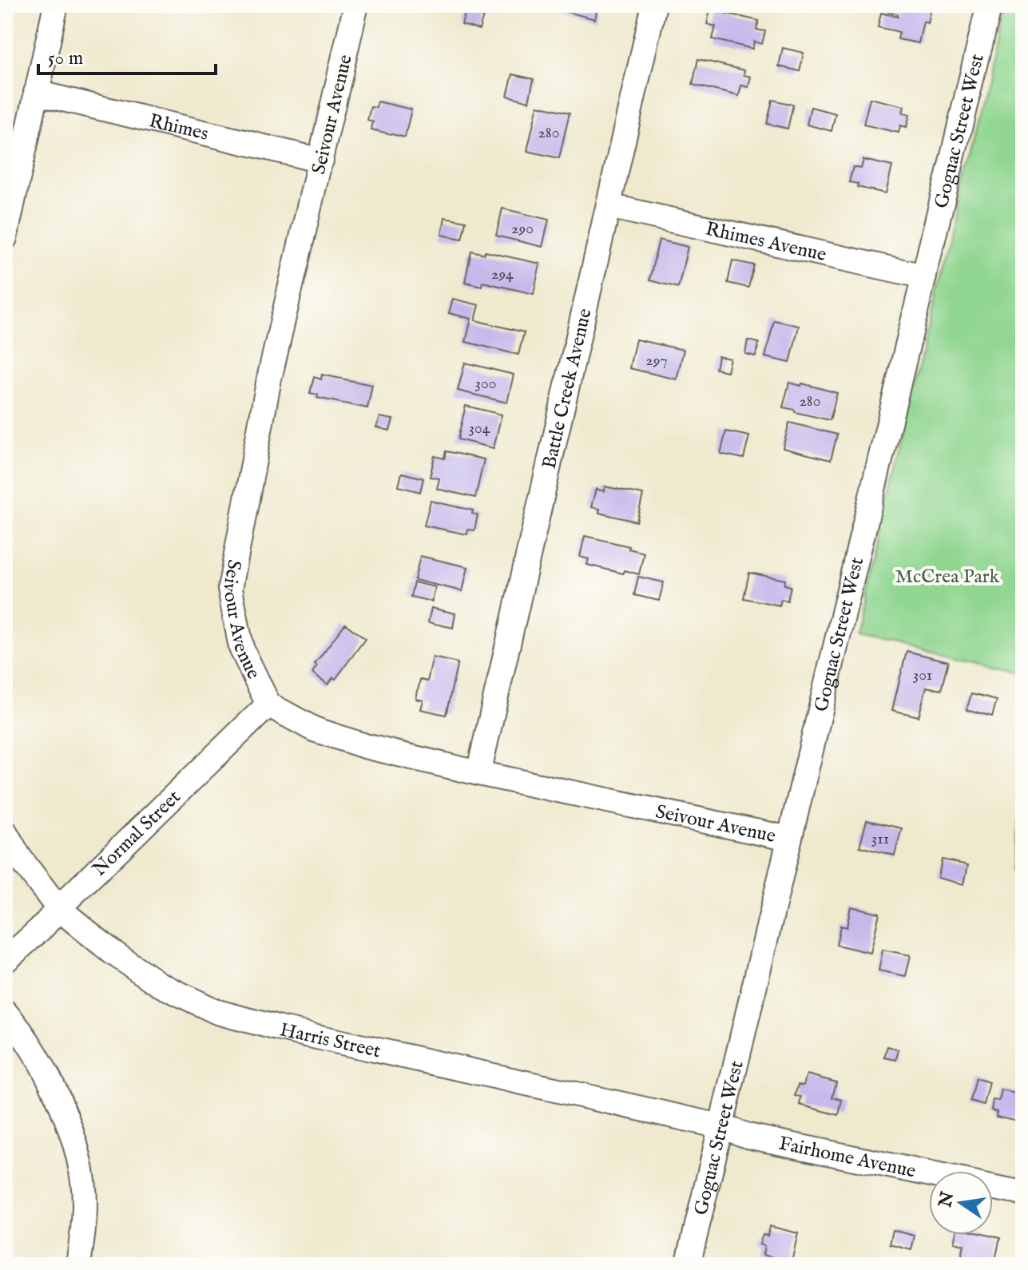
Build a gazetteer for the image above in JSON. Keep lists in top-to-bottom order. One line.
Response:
{"streets":{"street":["Seivour Avenue","Rhimes","Goguac Street West","Rhimes Avenue","Battle Creek Avenue","Normal Street","Harris Street","Fairhome Avenue"]},"crossings":[["Seivour Avenue","Rhimes"],["Seivour Avenue","Goguac Street West"],["Seivour Avenue","Battle Creek Avenue"],["Seivour Avenue","Normal Street"],["Goguac Street West","Rhimes Avenue"],["Goguac Street West","Harris Street"],["Goguac Street West","Fairhome Avenue"],["Rhimes Avenue","Battle Creek Avenue"],["Normal Street","Harris Street"],["Harris Street","Fairhome Avenue"]],"parks":["McCrea Park"],"house_numbers":["280","290","294","297","300","280","304","301","311"],"scale_bar":"50 m","north":"left"}
